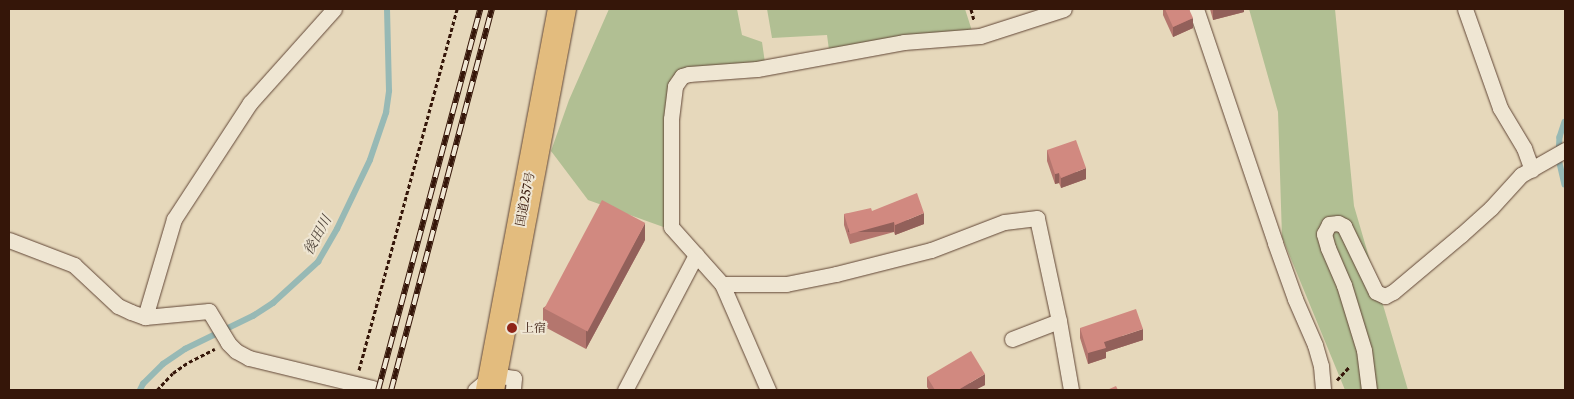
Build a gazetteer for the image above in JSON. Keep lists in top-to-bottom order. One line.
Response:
{"streets":{"highway":["国道257号"]},"water":["後田川"],"places":["上宿"]}
